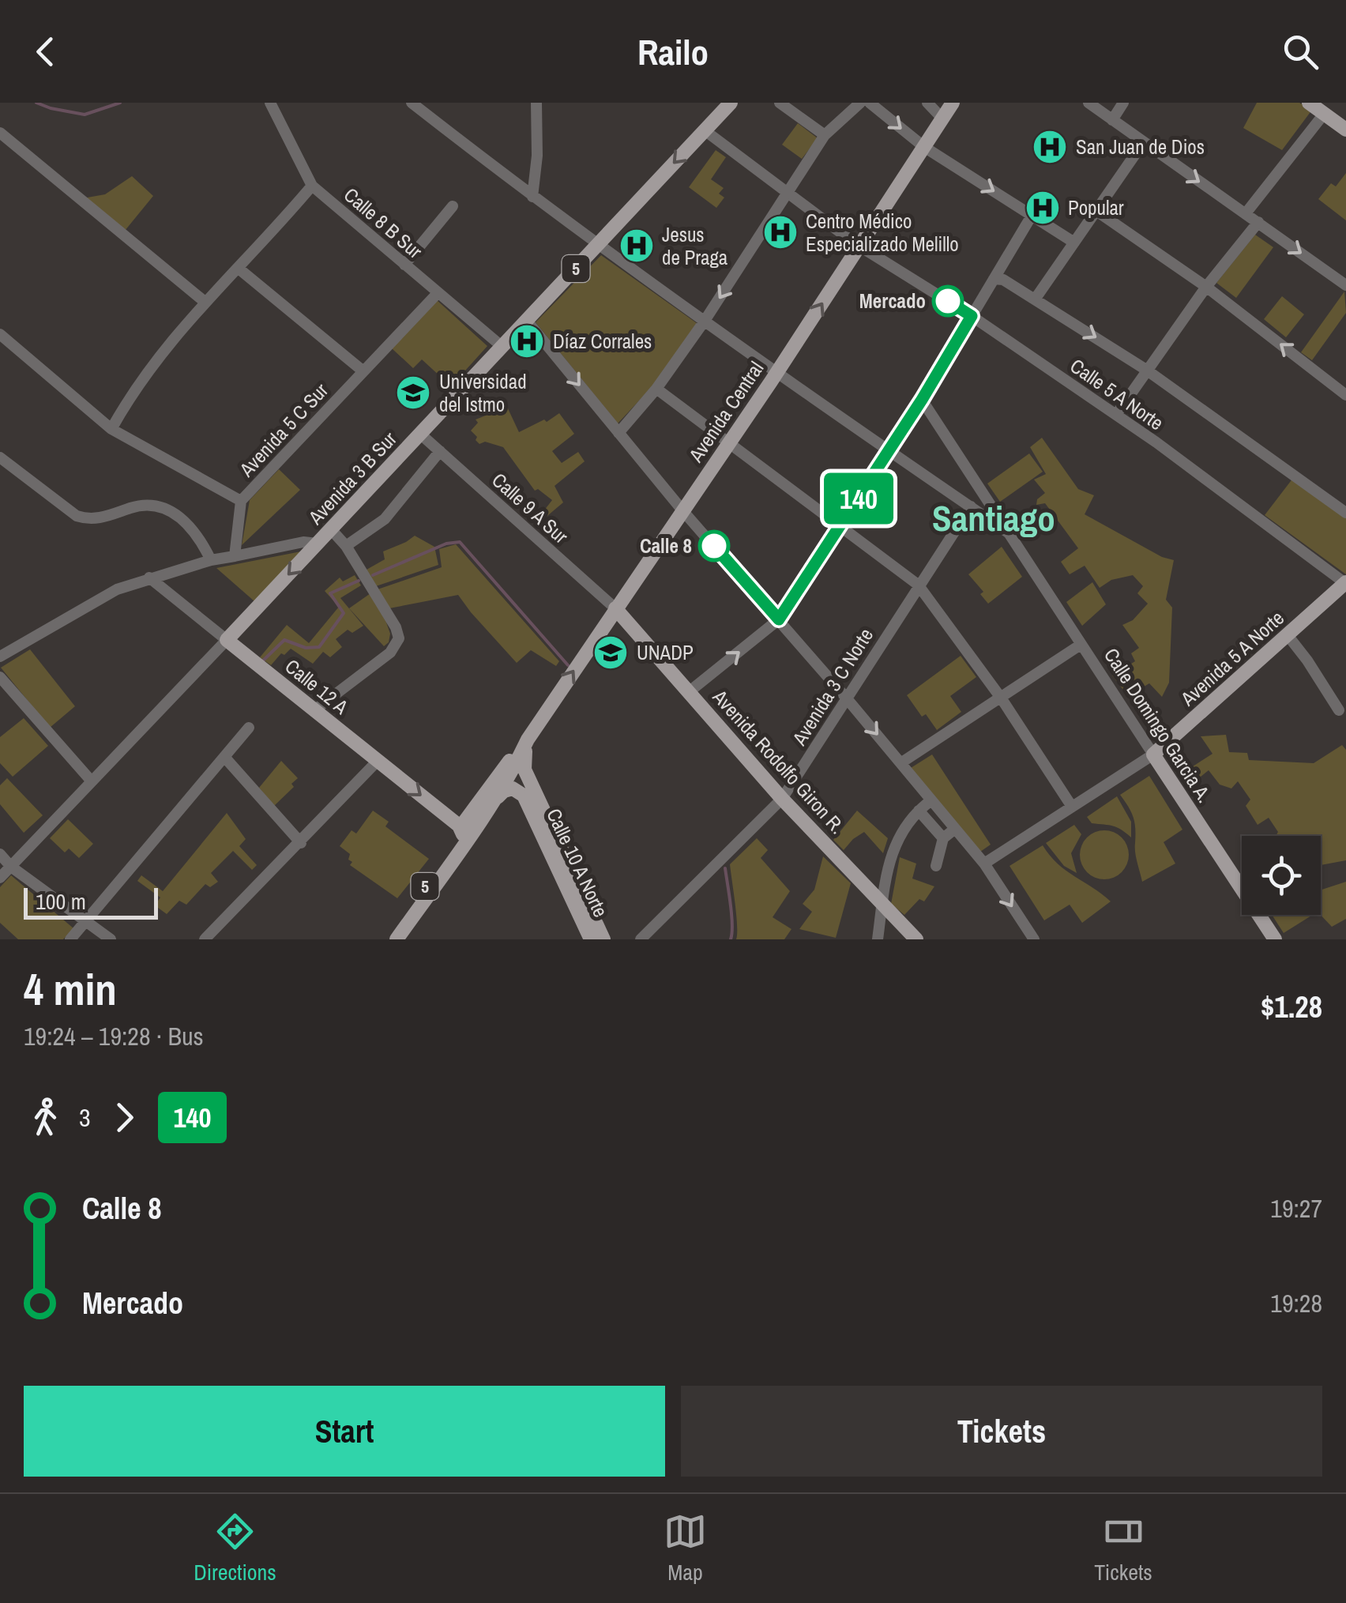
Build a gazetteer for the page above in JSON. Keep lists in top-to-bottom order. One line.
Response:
{"streets":{"main road":["5","Avenida Central","Avenida 3 B Sur","Avenida 5 A Norte","Calle 12 A","Calle Domingo Garcia A.","Avenida Rodolfo Giron R.","Calle 10 A Norte"],"street":["Calle 8 B Sur","Calle 5 A Norte","Avenida 5 C Sur","Calle 9 A Sur","Avenida 3 C Norte"]},"crossings":[["Calle 8 B Sur","Avenida 5 C Sur"],["Calle 8 B Sur","Avenida 3 B Sur"],["5","Avenida Central"],["5","Calle 12 A"],["5","Calle 10 A Norte"],["Calle 5 A Norte","Avenida Central"],["Calle 5 A Norte","Avenida 3 B Sur"],["Calle 5 A Norte","Avenida 5 A Norte"],["Avenida Central","Calle 9 A Sur"],["Avenida Central","Calle Domingo Garcia A."],["Avenida Central","Avenida Rodolfo Giron R."],["Avenida Central","Calle 10 A Norte"],["Avenida 3 B Sur","Calle 9 A Sur"],["Avenida 3 B Sur","Calle 12 A"],["Avenida 3 B Sur","Calle Domingo Garcia A."],["Calle 9 A Sur","Avenida Rodolfo Giron R."],["Avenida 5 A Norte","Calle Domingo Garcia A."],["Avenida 3 C Norte","Calle Domingo Garcia A."],["Avenida 3 C Norte","Avenida Rodolfo Giron R."]],"one_way":["Avenida Central"],"districts":["Santiago"],"places":{"hospital":["San Juan de Dios","Popular","Centro Médico Especializado Melillo","Jesus de Praga","Díaz Corrales"],"other":["Mercado","Calle 8"],"school or university":["Universidad del Istmo","UNADP"]},"lines":["bus line 140"],"scale_bar":"100 m","page":{"header":"Railo","on_map":"140","scale":"100 m","heading":["4 min","19:24 – 19:28 · Bus","$1.28"],"legs":["3","140"],"list":[{"name":"Calle 8","value":"19:27"},{"name":"Mercado","value":"19:28"}],"buttons":["Start","Tickets"],"tabs":["Directions","Map","Tickets"]}}
